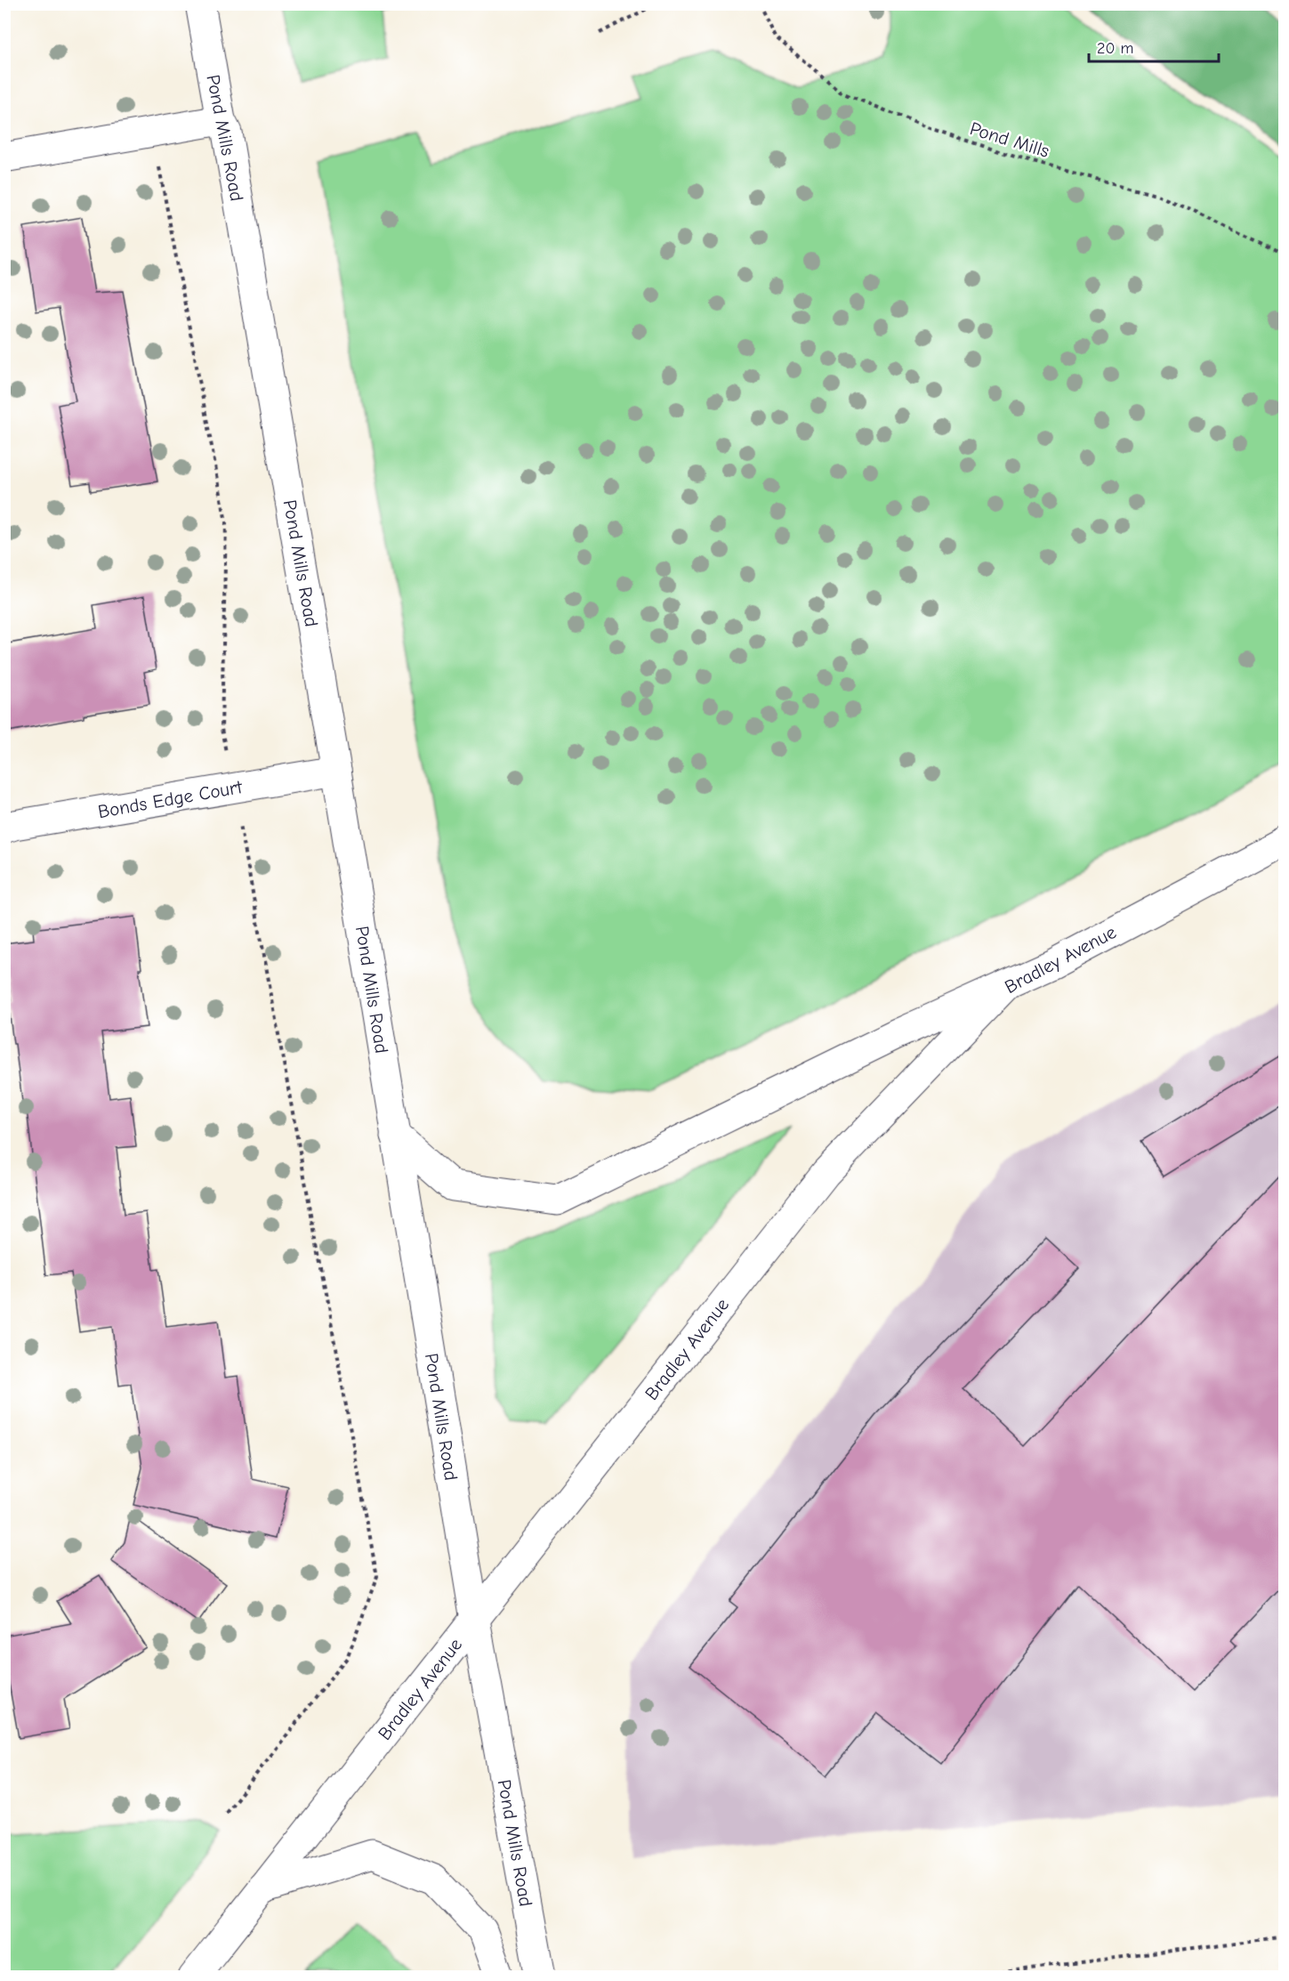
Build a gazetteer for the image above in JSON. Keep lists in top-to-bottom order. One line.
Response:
{"streets":{"main road":["Pond Mills Road","Bonds Edge Court","Bradley Avenue"],"path":["Pond Mills"]},"crossings":[["Pond Mills Road","Bonds Edge Court"],["Pond Mills Road","Bradley Avenue"]],"scale_bar":"20 m"}
